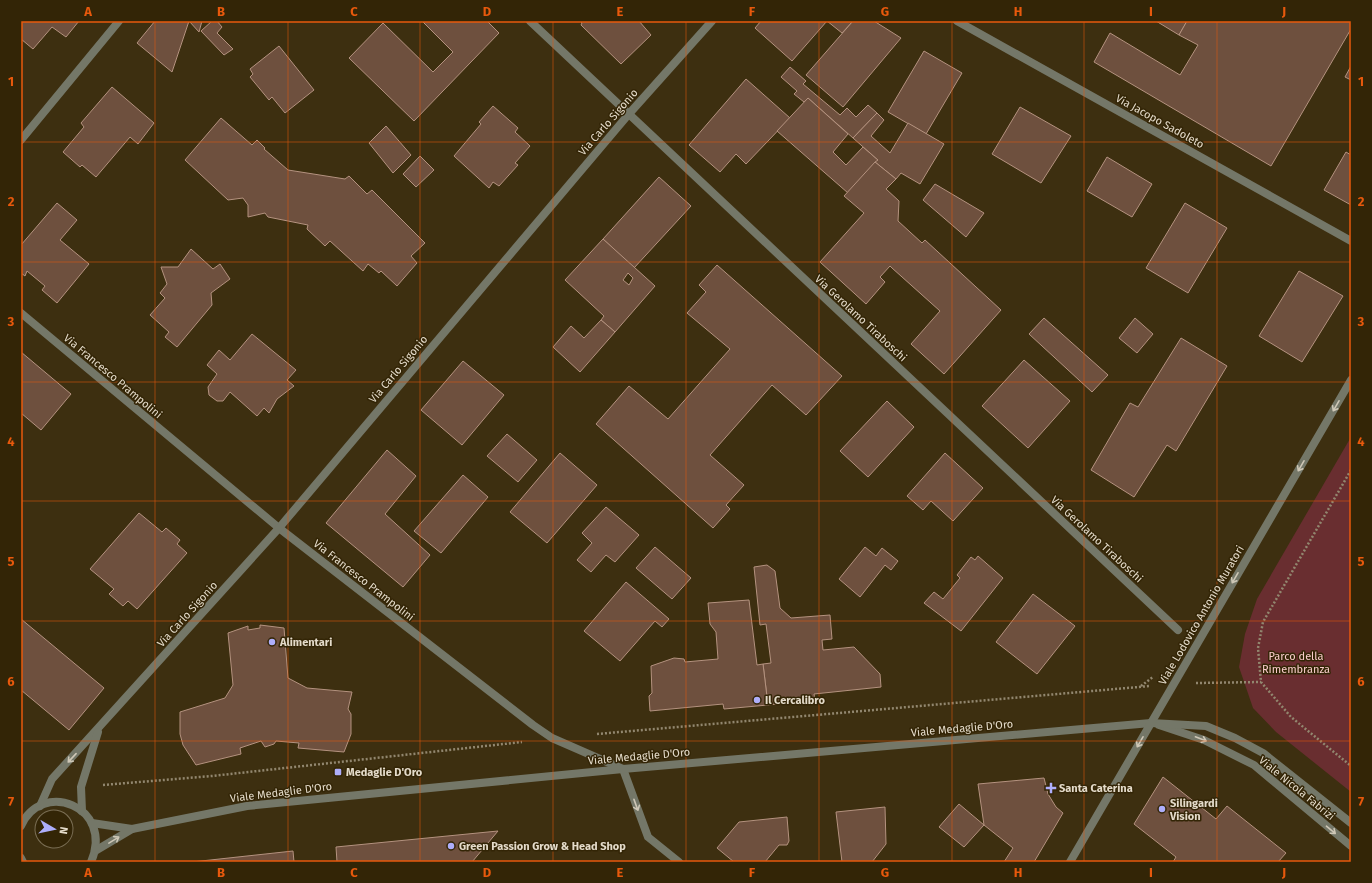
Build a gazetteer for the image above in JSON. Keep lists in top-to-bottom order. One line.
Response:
{"streets":{"street":["Via Jacopo Sadoleto","Via Carlo Sigonio","Via Gerolamo Tiraboschi","Via Francesco Prampolini","Viale Lodovico Antonio Muratori","Viale Medaglie D'Oro","Viale Nicola Fabrizi"]},"crossings":[["Via Carlo Sigonio","Via Gerolamo Tiraboschi"],["Via Carlo Sigonio","Via Francesco Prampolini"],["Via Francesco Prampolini","Viale Medaglie D'Oro"],["Viale Lodovico Antonio Muratori","Viale Medaglie D'Oro"],["Viale Lodovico Antonio Muratori","Viale Nicola Fabrizi"],["Viale Medaglie D'Oro","Viale Nicola Fabrizi"]],"one_way":["Viale Lodovico Antonio Muratori"],"parks":["Parco della Rimembranza"],"places":{"other":["Alimentari","Il Cercalibro","Silingardi Vision","Green Passion Grow & Head Shop"],"transit":["Medaglie D'Oro"],"health":["Santa Caterina"]},"north":"right","grid":{"columns":["A","B","C","D","E","F","G","H","I","J"],"rows":["1","2","3","4","5","6","7"]}}
